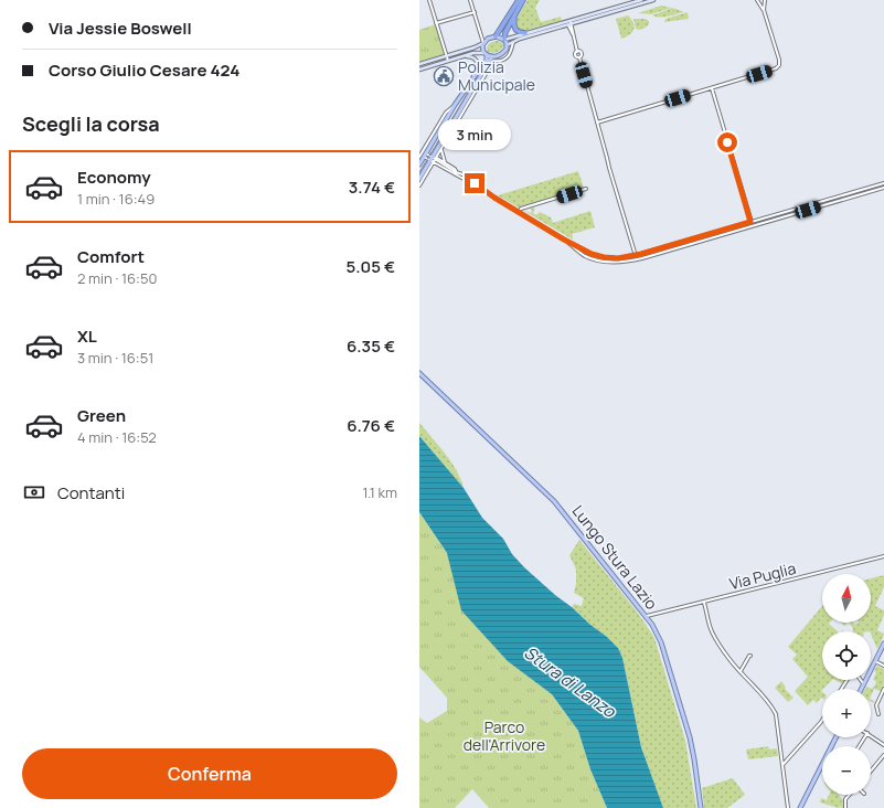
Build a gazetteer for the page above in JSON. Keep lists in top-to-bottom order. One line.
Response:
{"streets":{"main road":["Lungo Stura Lazio"],"street":["Via Puglia"]},"crossings":[["Lungo Stura Lazio","Via Puglia"]],"water":["Stura di Lanzo"],"parks":["Parco dell'Arrivore"],"places":{"public building":["Polizia Municipale"]},"north":"top","page":{"banner":["Via Jessie Boswell","Corso Giulio Cesare 424"],"heading":"Scegli la corsa","bubble":"3 min","list":[{"name":"Economy","note":"1 min · 16:49","value":"3.74 €"},{"name":"Comfort","note":"2 min · 16:50","value":"5.05 €"},{"name":"XL","note":"3 min · 16:51","value":"6.35 €"},{"name":"Green","note":"4 min · 16:52","value":"6.76 €"}],"pay":["Contanti","1.1 km"],"map_buttons":["+","−"],"buttons":"Conferma"}}
